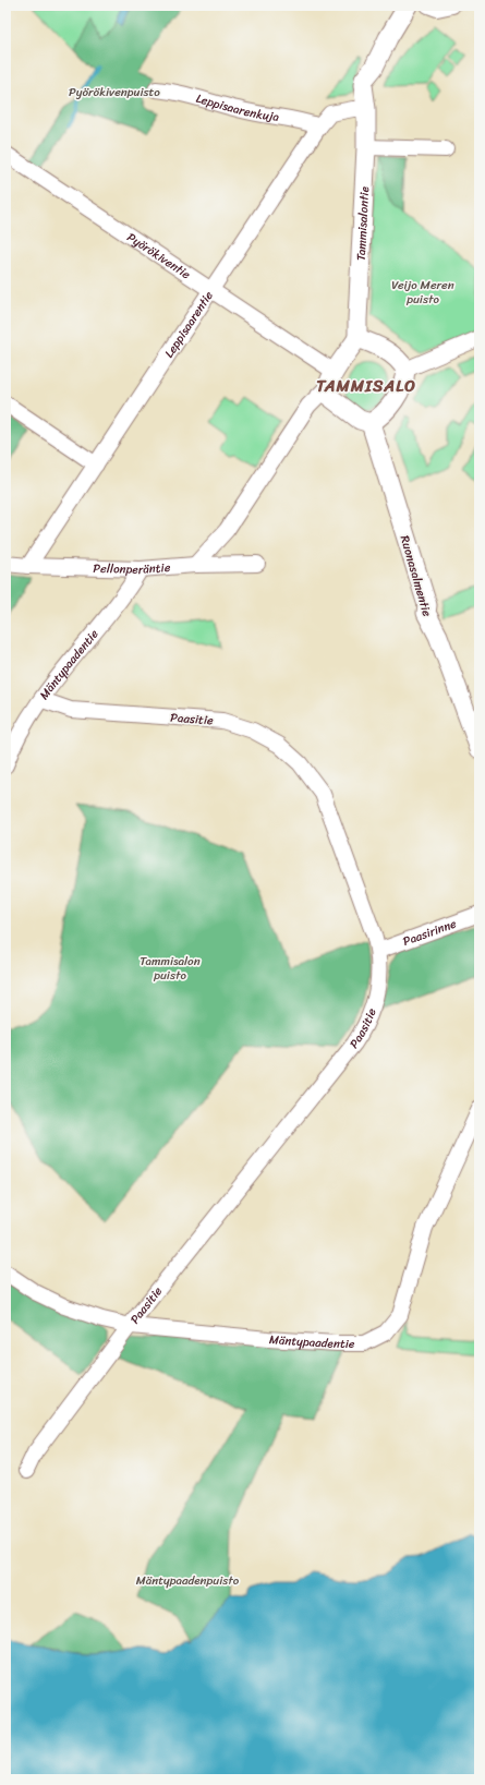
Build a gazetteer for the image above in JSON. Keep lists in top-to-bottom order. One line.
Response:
{"streets":{"street":["Leppisaarenkuja","Tammisalontie","Pyörökiventie","Leppisaarentie","Pellonperäntie","Ruonasalmentie","Mäntypaadentie","Paasitie","Paasirinne"]},"crossings":[["Leppisaarenkuja","Leppisaarentie"],["Tammisalontie","Pyörökiventie"],["Tammisalontie","Leppisaarentie"],["Tammisalontie","Ruonasalmentie"],["Pyörökiventie","Leppisaarentie"],["Pyörökiventie","Ruonasalmentie"],["Leppisaarentie","Pellonperäntie"],["Pellonperäntie","Mäntypaadentie"],["Mäntypaadentie","Paasitie"],["Paasitie","Paasirinne"]],"districts":["TAMMISALO"],"parks":["Pyörökivenpuisto","Veijo Meren puisto","Tammisalon puisto","Mäntypaadenpuisto"]}
